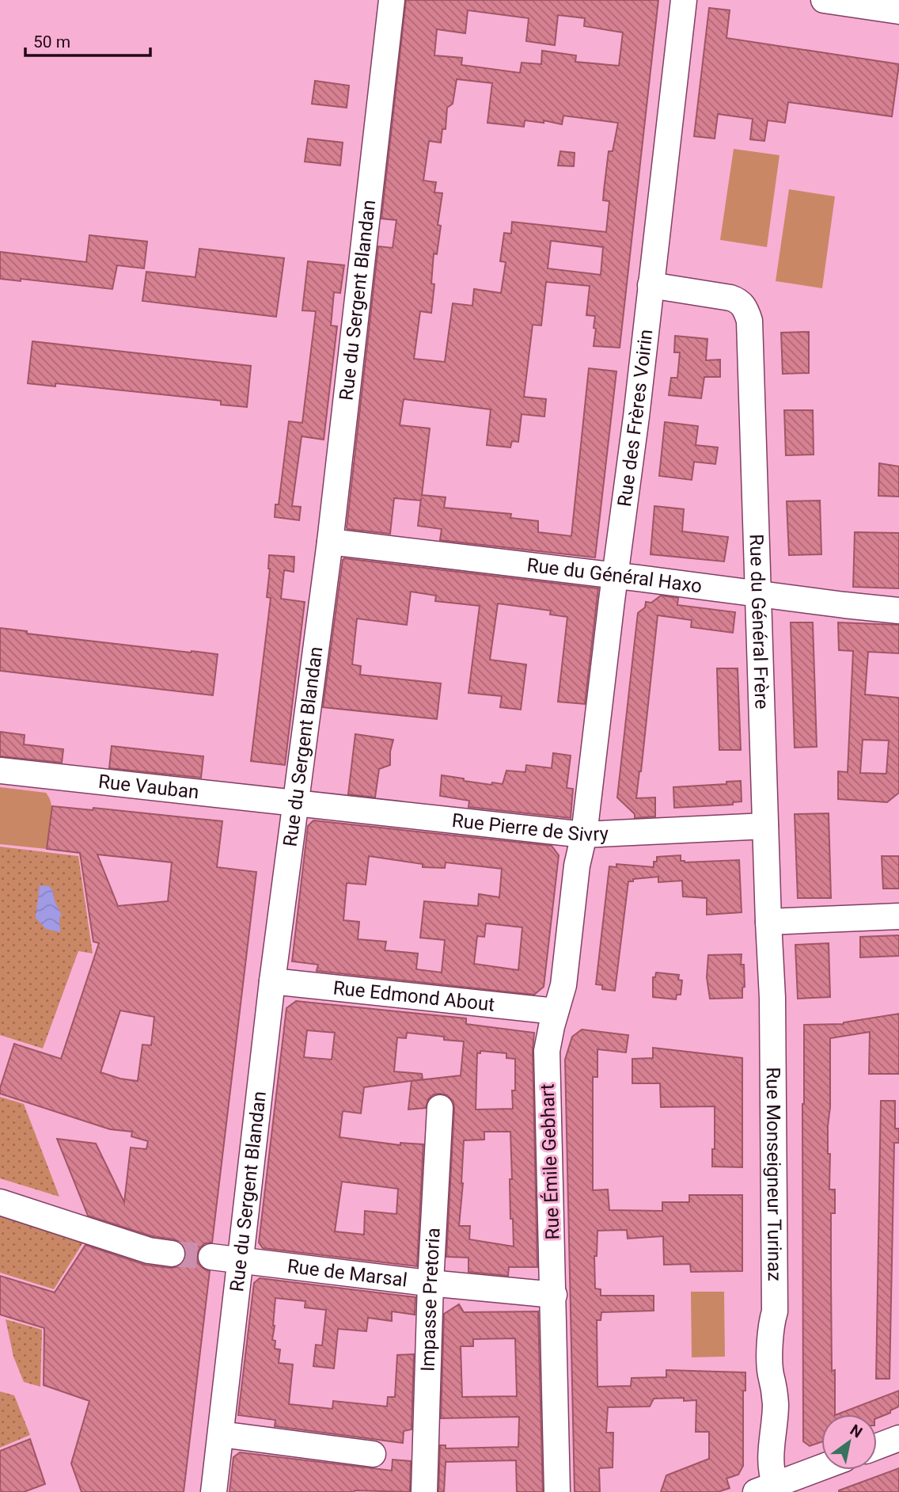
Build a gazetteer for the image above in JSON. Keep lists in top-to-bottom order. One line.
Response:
{"streets":{"street":["Rue du Sergent Blandan","Rue des Frères Voirin","Rue du Général Haxo","Rue du Général Frère","Rue Vauban","Rue Pierre de Sivry","Rue Edmond About","Rue Émile Gebhart","Rue Monseigneur Turinaz","Rue de Marsal","Impasse Pretoria"]},"crossings":[["Rue du Sergent Blandan","Rue du Général Haxo"],["Rue du Sergent Blandan","Rue Vauban"],["Rue du Sergent Blandan","Rue Pierre de Sivry"],["Rue du Sergent Blandan","Rue Edmond About"],["Rue du Sergent Blandan","Rue de Marsal"],["Rue des Frères Voirin","Rue du Général Haxo"],["Rue des Frères Voirin","Rue du Général Frère"],["Rue des Frères Voirin","Rue Pierre de Sivry"],["Rue des Frères Voirin","Rue Émile Gebhart"],["Rue du Général Haxo","Rue du Général Frère"],["Rue du Général Frère","Rue Pierre de Sivry"],["Rue du Général Frère","Rue Monseigneur Turinaz"],["Rue Vauban","Rue Pierre de Sivry"],["Rue Pierre de Sivry","Rue Émile Gebhart"],["Rue Edmond About","Rue Émile Gebhart"],["Rue Émile Gebhart","Rue de Marsal"],["Rue de Marsal","Impasse Pretoria"]],"scale_bar":"50 m","north":"top right"}
